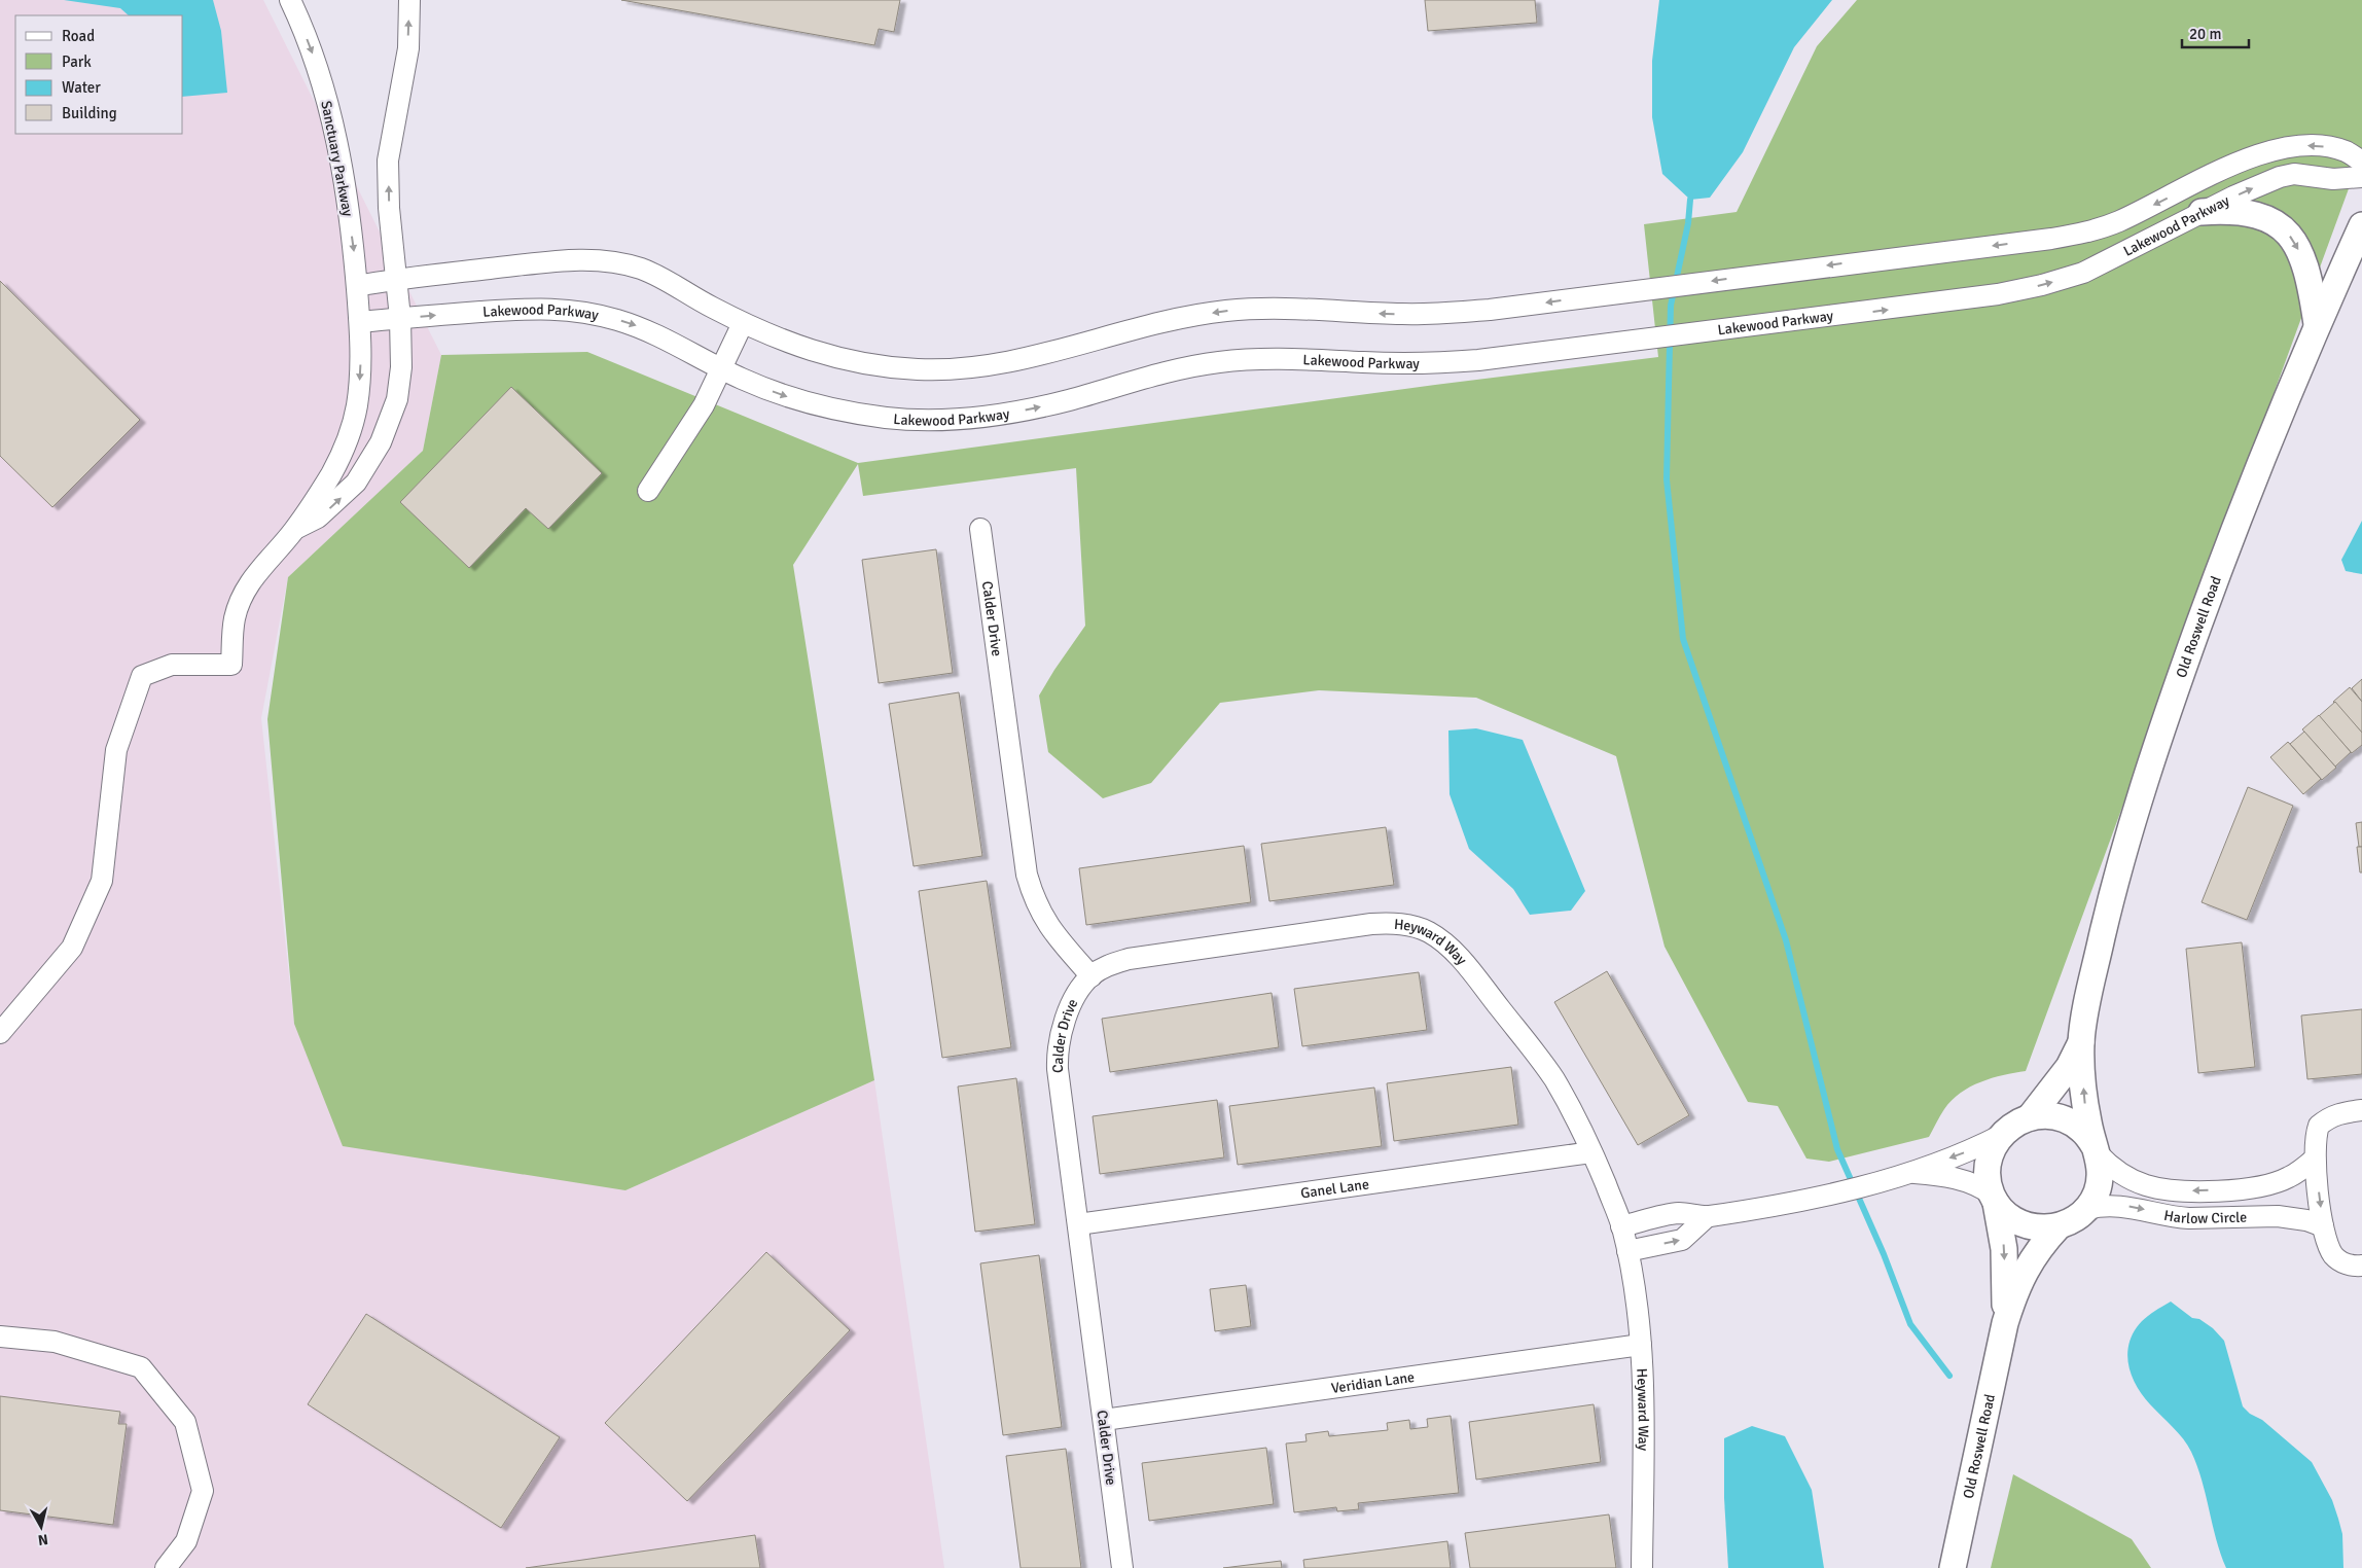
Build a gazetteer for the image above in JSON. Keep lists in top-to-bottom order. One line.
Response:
{"streets":{"street":["Sanctuary Parkway","Lakewood Parkway","Calder Drive","Old Roswell Road","Heyward Way","Ganel Lane","Harlow Circle","Veridian Lane"]},"crossings":[["Sanctuary Parkway","Lakewood Parkway"],["Calder Drive","Heyward Way"],["Calder Drive","Ganel Lane"],["Calder Drive","Veridian Lane"],["Old Roswell Road","Harlow Circle"],["Heyward Way","Ganel Lane"],["Heyward Way","Veridian Lane"]],"legend":["Road","Park","Water","Building"],"scale_bar":"20 m","north":"bottom"}
